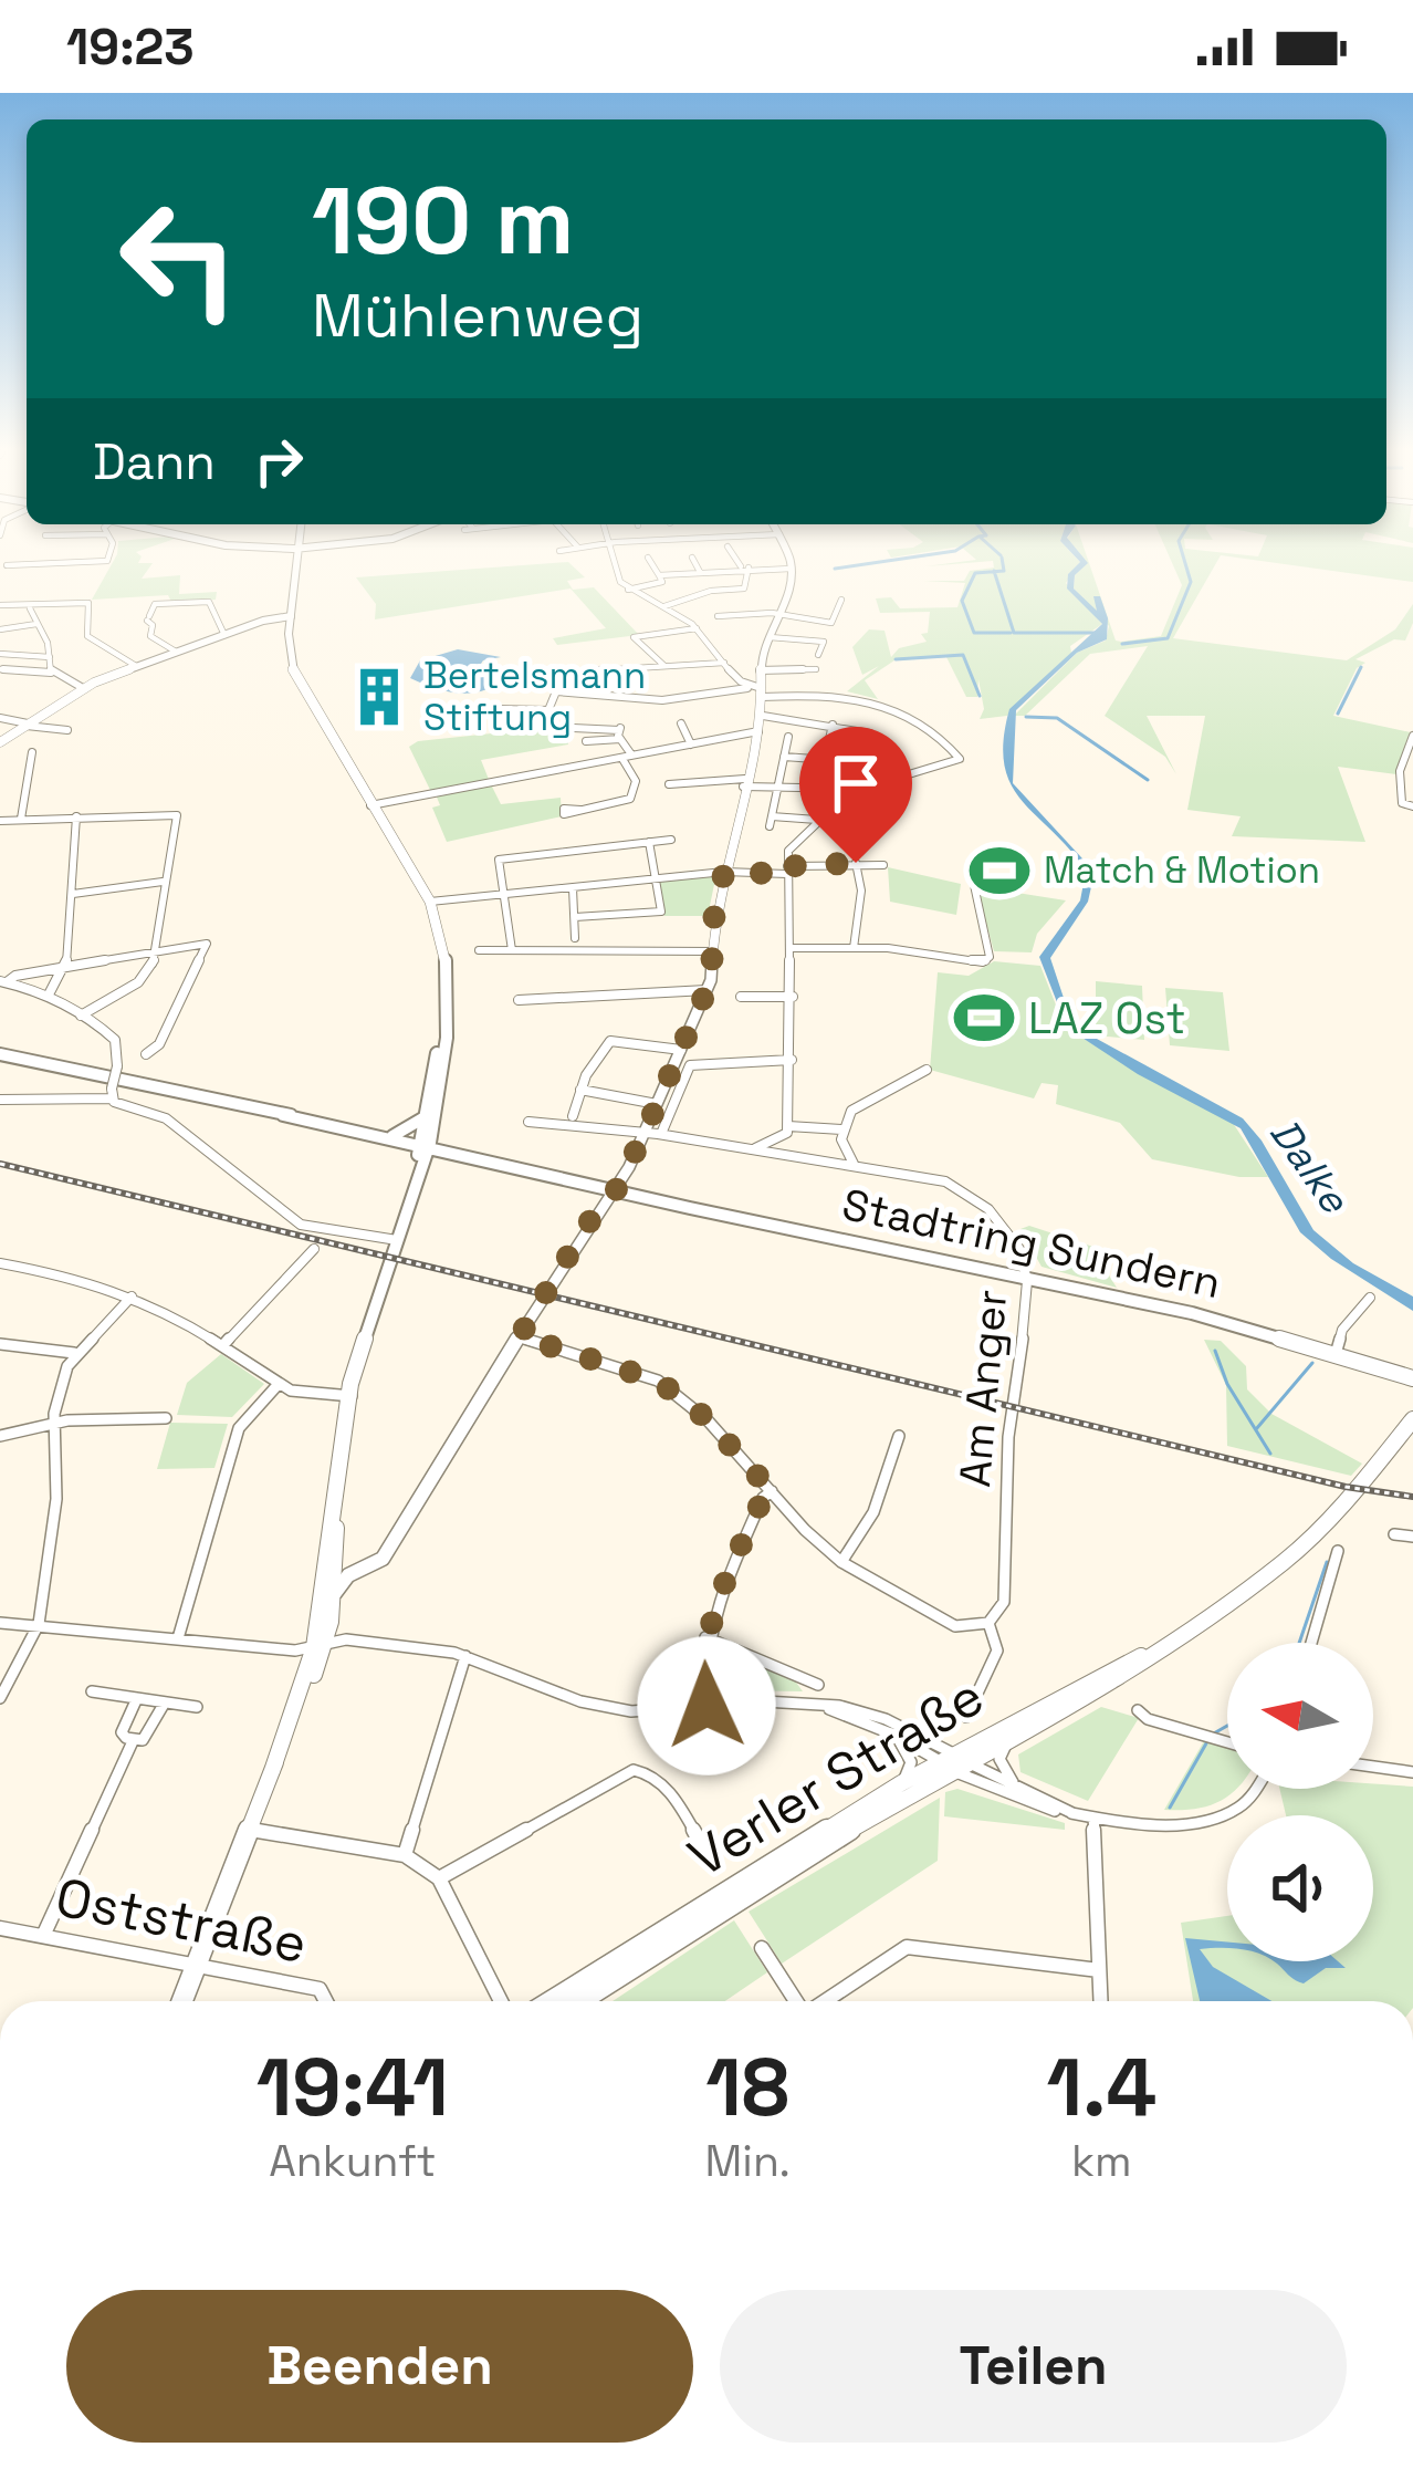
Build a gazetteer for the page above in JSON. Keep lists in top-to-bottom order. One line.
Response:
{"streets":{"main road":["Stadtring Sundern","Verler Straße"],"street":["Am Anger","Oststraße"]},"crossings":[["Stadtring Sundern","Am Anger"]],"water":["Dalke"],"places":{"building":["Bertelsmann Stiftung"],"sports":["Match & Motion","LAZ Ost"]},"north":"left","page":{"status":"19:23","turn":["190 m","Mühlenweg"],"then":"Dann","eta":["19:41","Ankunft","18","Min.","1.4","km"],"buttons":["Beenden","Teilen"]}}
